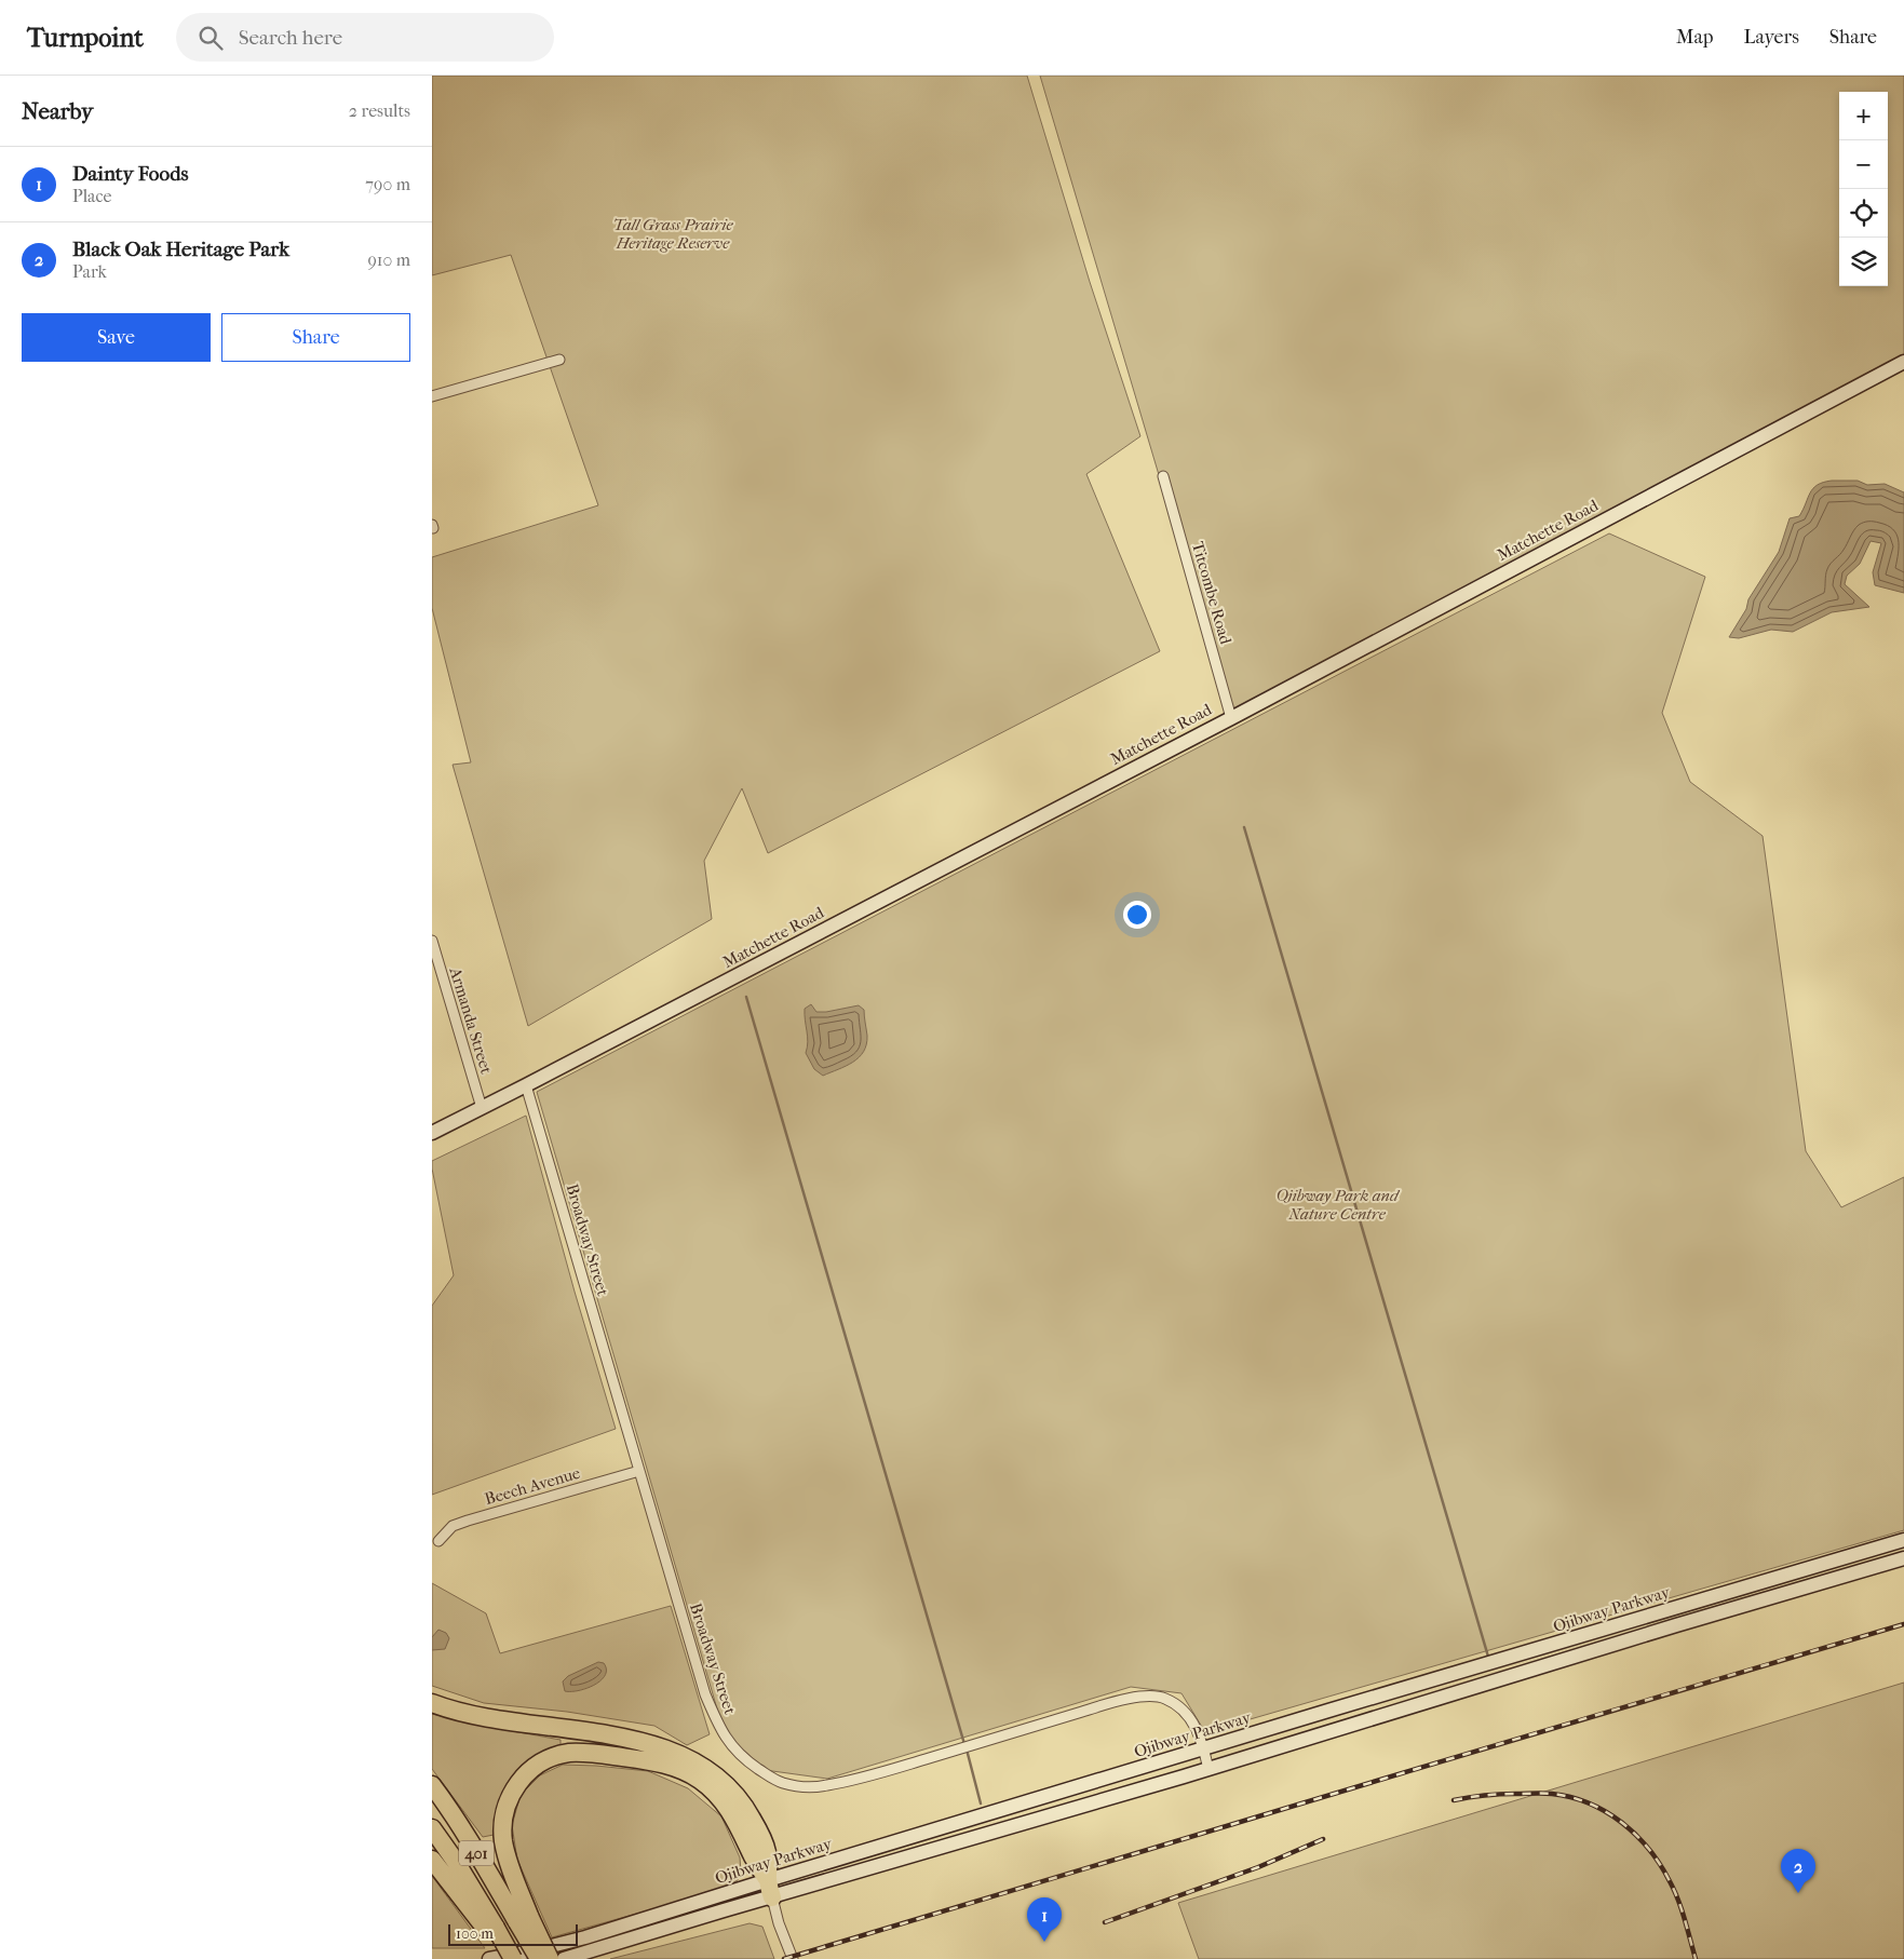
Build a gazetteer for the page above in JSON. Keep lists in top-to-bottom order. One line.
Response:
{"streets":{"highway":["401"],"main road":["Matchette Road","Ojibway Parkway"],"street":["Titcombe Road","Armanda Street","Broadway Street","Beech Avenue"]},"crossings":[["Matchette Road","Titcombe Road"],["Matchette Road","Armanda Street"],["Matchette Road","Broadway Street"],["Broadway Street","Beech Avenue"],["Broadway Street","Ojibway Parkway"]],"parks":["Tall Grass Prairie Heritage Reserve","Ojibway Park and Nature Centre"],"scale_bar":"100 m","page":{"header":"Turnpoint","search":"Search here","nav":["Map","Layers","Share"],"heading":["Nearby","2 results"],"map_buttons":["+","−"],"list":[{"mark":"1","name":"Dainty Foods","note":"Place","value":"790 m"},{"mark":"2","name":"Black Oak Heritage Park","note":"Park","value":"910 m"}],"buttons":["Save","Share"],"pins":["2","1"],"scale":"100 m"}}
